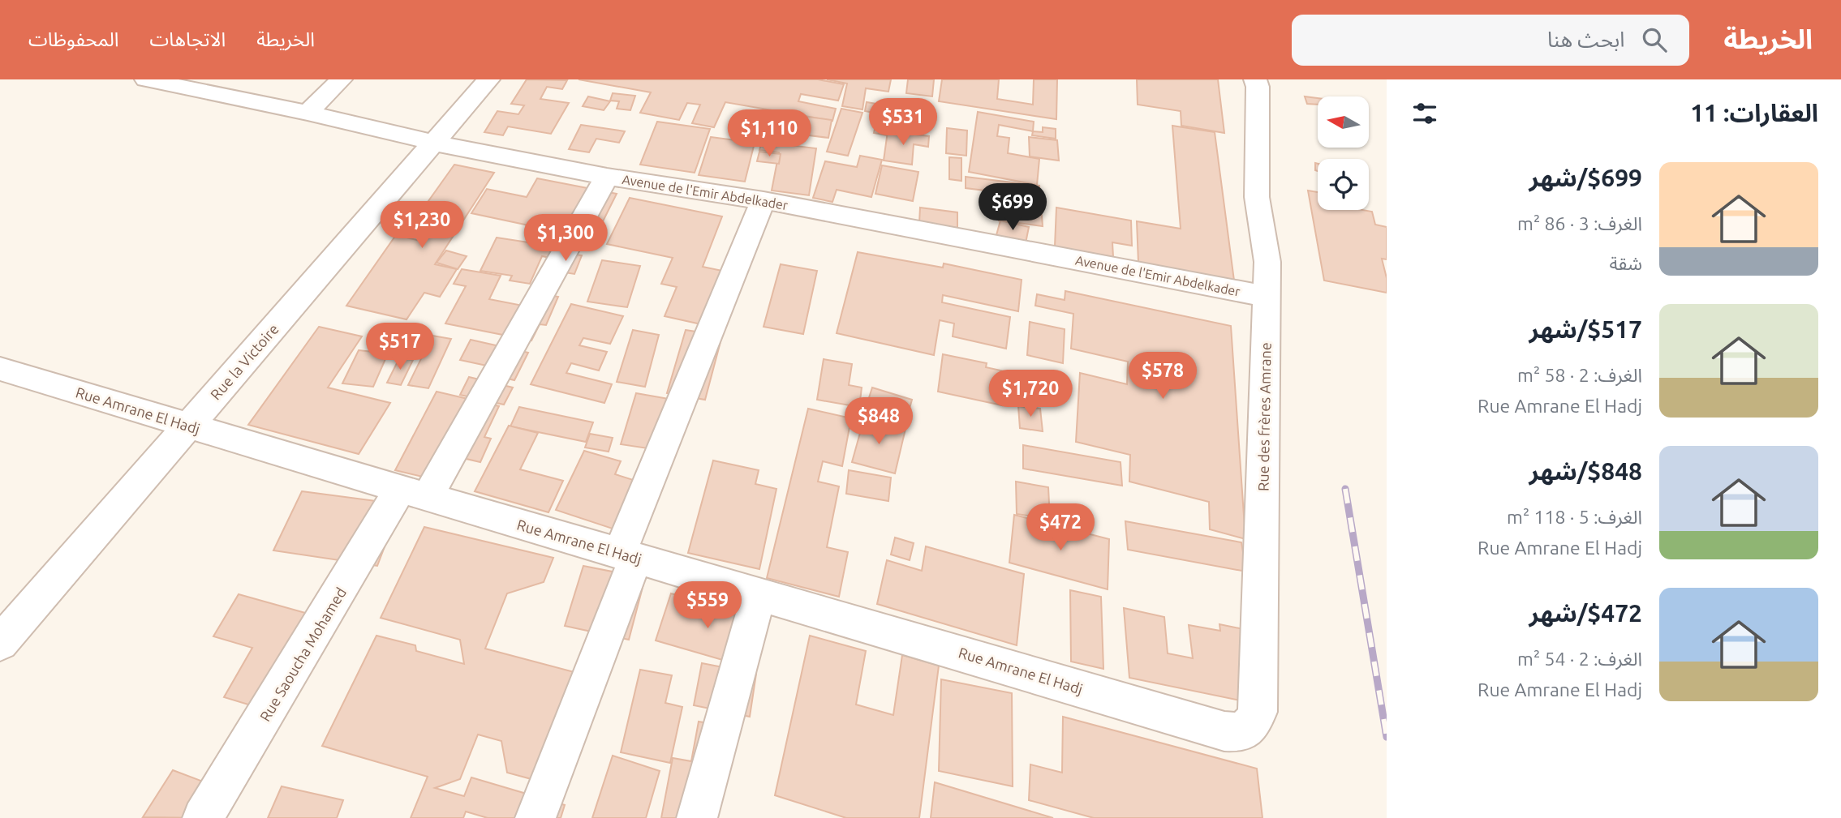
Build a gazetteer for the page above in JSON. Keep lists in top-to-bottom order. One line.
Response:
{"streets":{"street":["Avenue de l'Emir Abdelkader","Rue la Victoire","Rue Amrane El Hadj","Rue des frères Amrane","Rue Saoucha Mohamed"]},"crossings":[["Avenue de l'Emir Abdelkader","Rue la Victoire"],["Avenue de l'Emir Abdelkader","Rue des frères Amrane"],["Avenue de l'Emir Abdelkader","Rue Saoucha Mohamed"],["Rue la Victoire","Rue Amrane El Hadj"],["Rue Amrane El Hadj","Rue des frères Amrane"],["Rue Amrane El Hadj","Rue Saoucha Mohamed"]],"north":"left","page":{"header":"الخريطة","search":"ابحث هنا","nav":["الخريطة","الاتجاهات","المحفوظات"],"heading":"العقارات: 11","price":["$531","$1,110","$699","$1,230","$1,300","$517","$578","$1,720","$848","$472","$559"],"list":[{"name":"$699/شهر","note":"الغرف: 3 · 86 m² · شقة"},{"name":"$517/شهر","note":"الغرف: 2 · 58 m² · Rue Amrane El Hadj"},{"name":"$848/شهر","note":"الغرف: 5 · 118 m² · Rue Amrane El Hadj"},{"name":"$472/شهر","note":"الغرف: 2 · 54 m² · Rue Amrane El Hadj"}]}}
